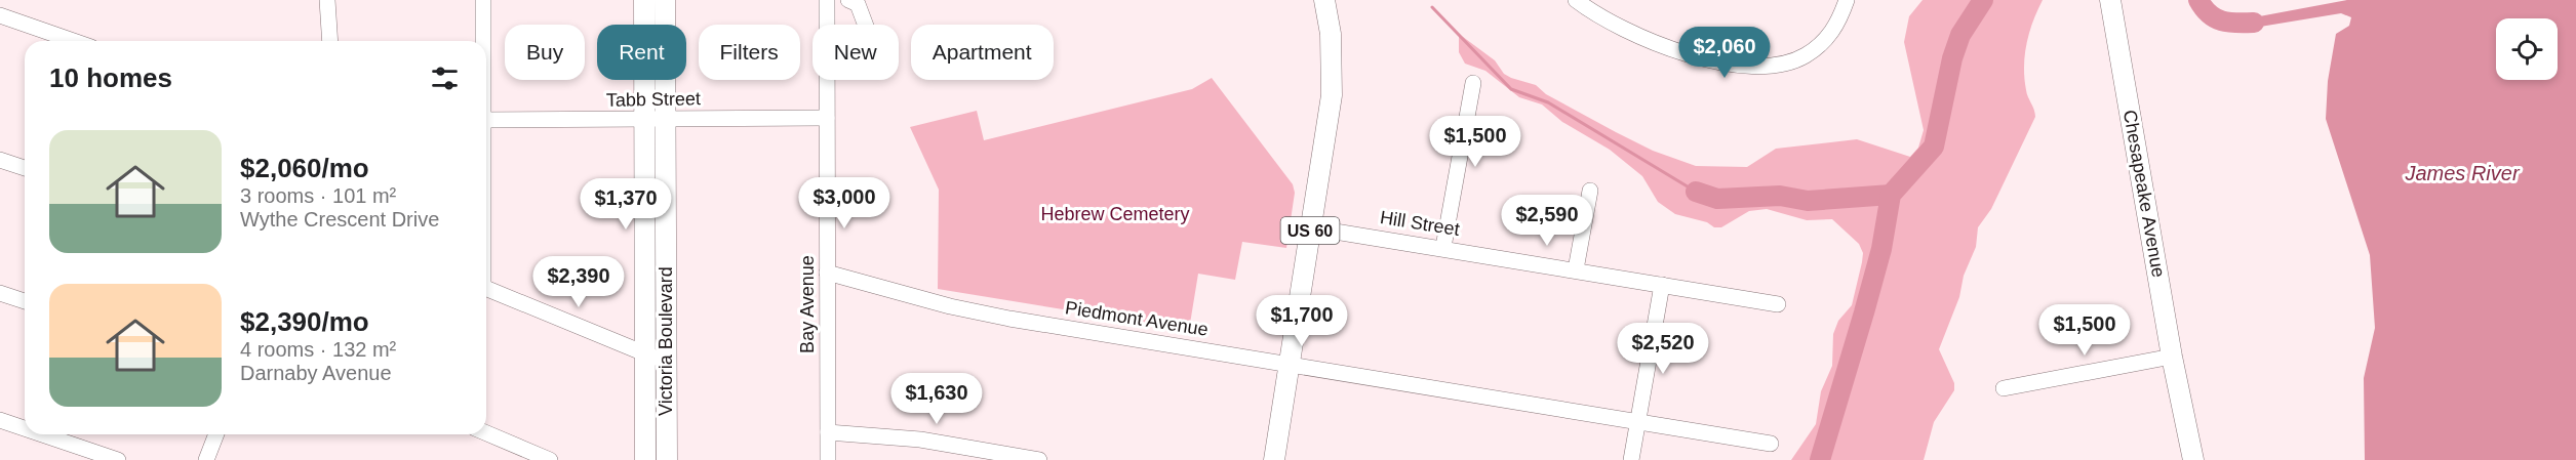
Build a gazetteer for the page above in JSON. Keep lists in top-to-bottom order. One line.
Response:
{"streets":{"main road":["Chesapeake Avenue","US 60","Victoria Boulevard"],"street":["Tabb Street","Hill Street","Bay Avenue","Piedmont Avenue"]},"crossings":[["Tabb Street","Bay Avenue"],["Tabb Street","Victoria Boulevard"],["Hill Street","US 60"],["US 60","Piedmont Avenue"],["Bay Avenue","Piedmont Avenue"]],"water":["James River"],"parks":["Hebrew Cemetery"],"page":{"chip":["Buy","Rent","Filters","New","Apartment"],"price":["$2,060","$1,500","$3,000","$1,370","$2,590","$2,390","$1,700","$1,500","$2,520","$1,630"],"heading":"10 homes","list":[{"name":"$2,060/mo","note":"3 rooms · 101 m² · Wythe Crescent Drive"},{"name":"$2,390/mo","note":"4 rooms · 132 m² · Darnaby Avenue"}]}}
